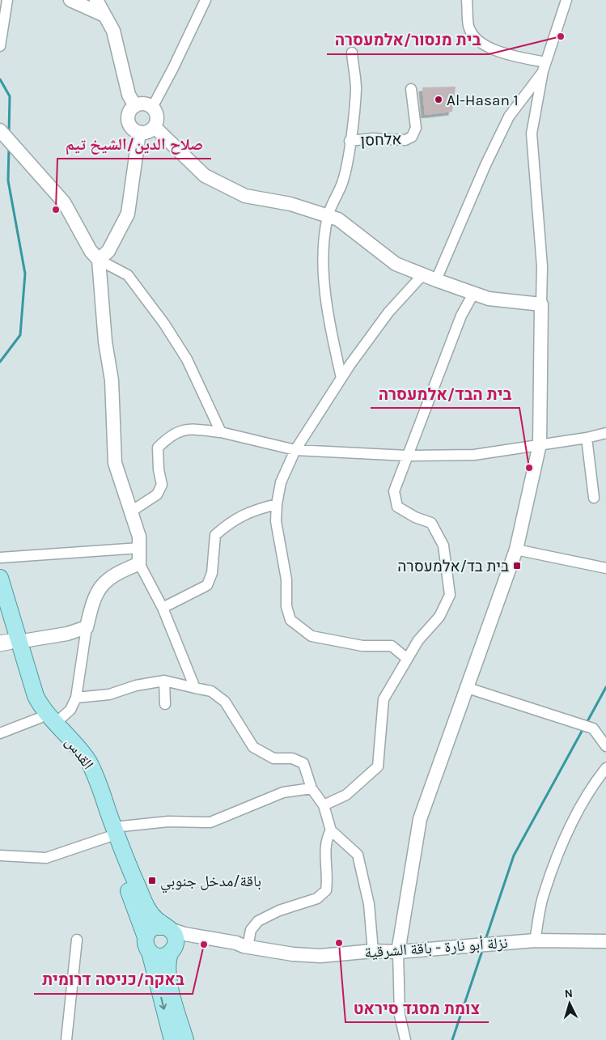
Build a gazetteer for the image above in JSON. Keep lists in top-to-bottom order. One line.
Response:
{"streets":{"main road":["القدس"],"street":["אלחסן","نزلة أبو نارة - باقة الشرقية"]},"crossings":[["القدس","نزلة أبو نارة - باقة الشرقية"]],"places":{"other":["בית מנסור/אלמעסרה","Al-Hasan 1","صلاح الدين/الشيخ تيم","בית הבד/אלמעסרה","צומת מסגד סיראט","באקה/כניסה דרומית"],"transit":["בית בד/אלמעסרה","باقة/مدخل جنوبي"]},"north":"top"}
